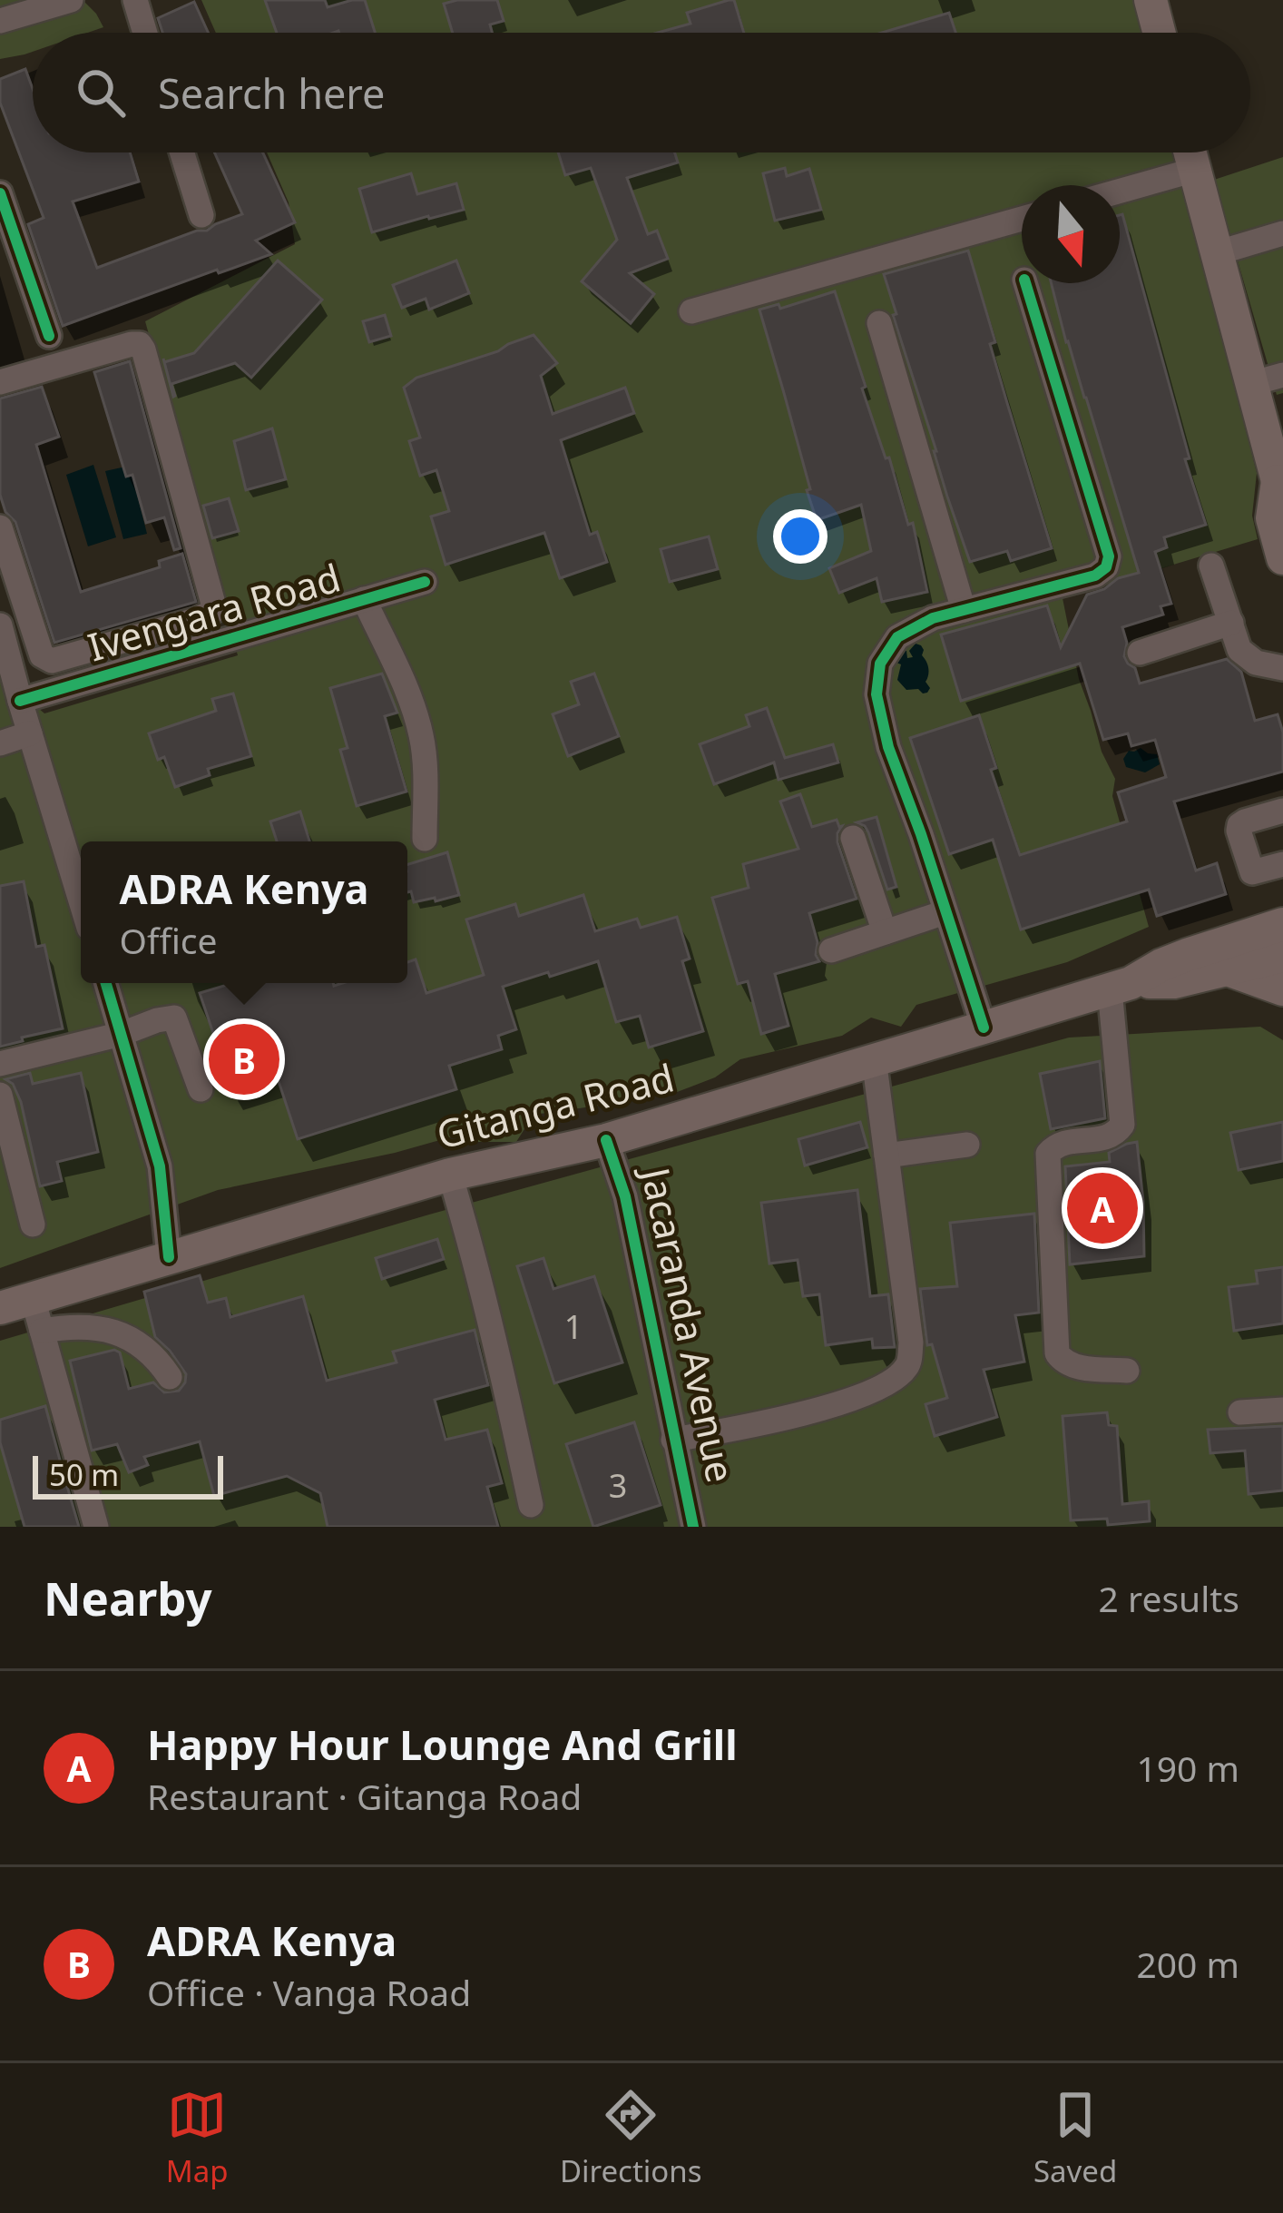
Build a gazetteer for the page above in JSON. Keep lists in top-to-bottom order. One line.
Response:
{"streets":{"main road":["Gitanga Road"],"street":["Ivengara Road","Jacaranda Avenue"]},"crossings":[["Gitanga Road","Jacaranda Avenue"]],"house_numbers":["1","3"],"scale_bar":"50 m","north":"bottom","page":{"search":"Search here","popup":["ADRA Kenya","Office"],"pins":["B","A"],"scale":"50 m","heading":["Nearby","2 results"],"list":[{"mark":"A","name":"Happy Hour Lounge And Grill","note":"Restaurant · Gitanga Road","value":"190 m"},{"mark":"B","name":"ADRA Kenya","note":"Office · Vanga Road","value":"200 m"}],"nav":["Map","Directions","Saved"]}}
